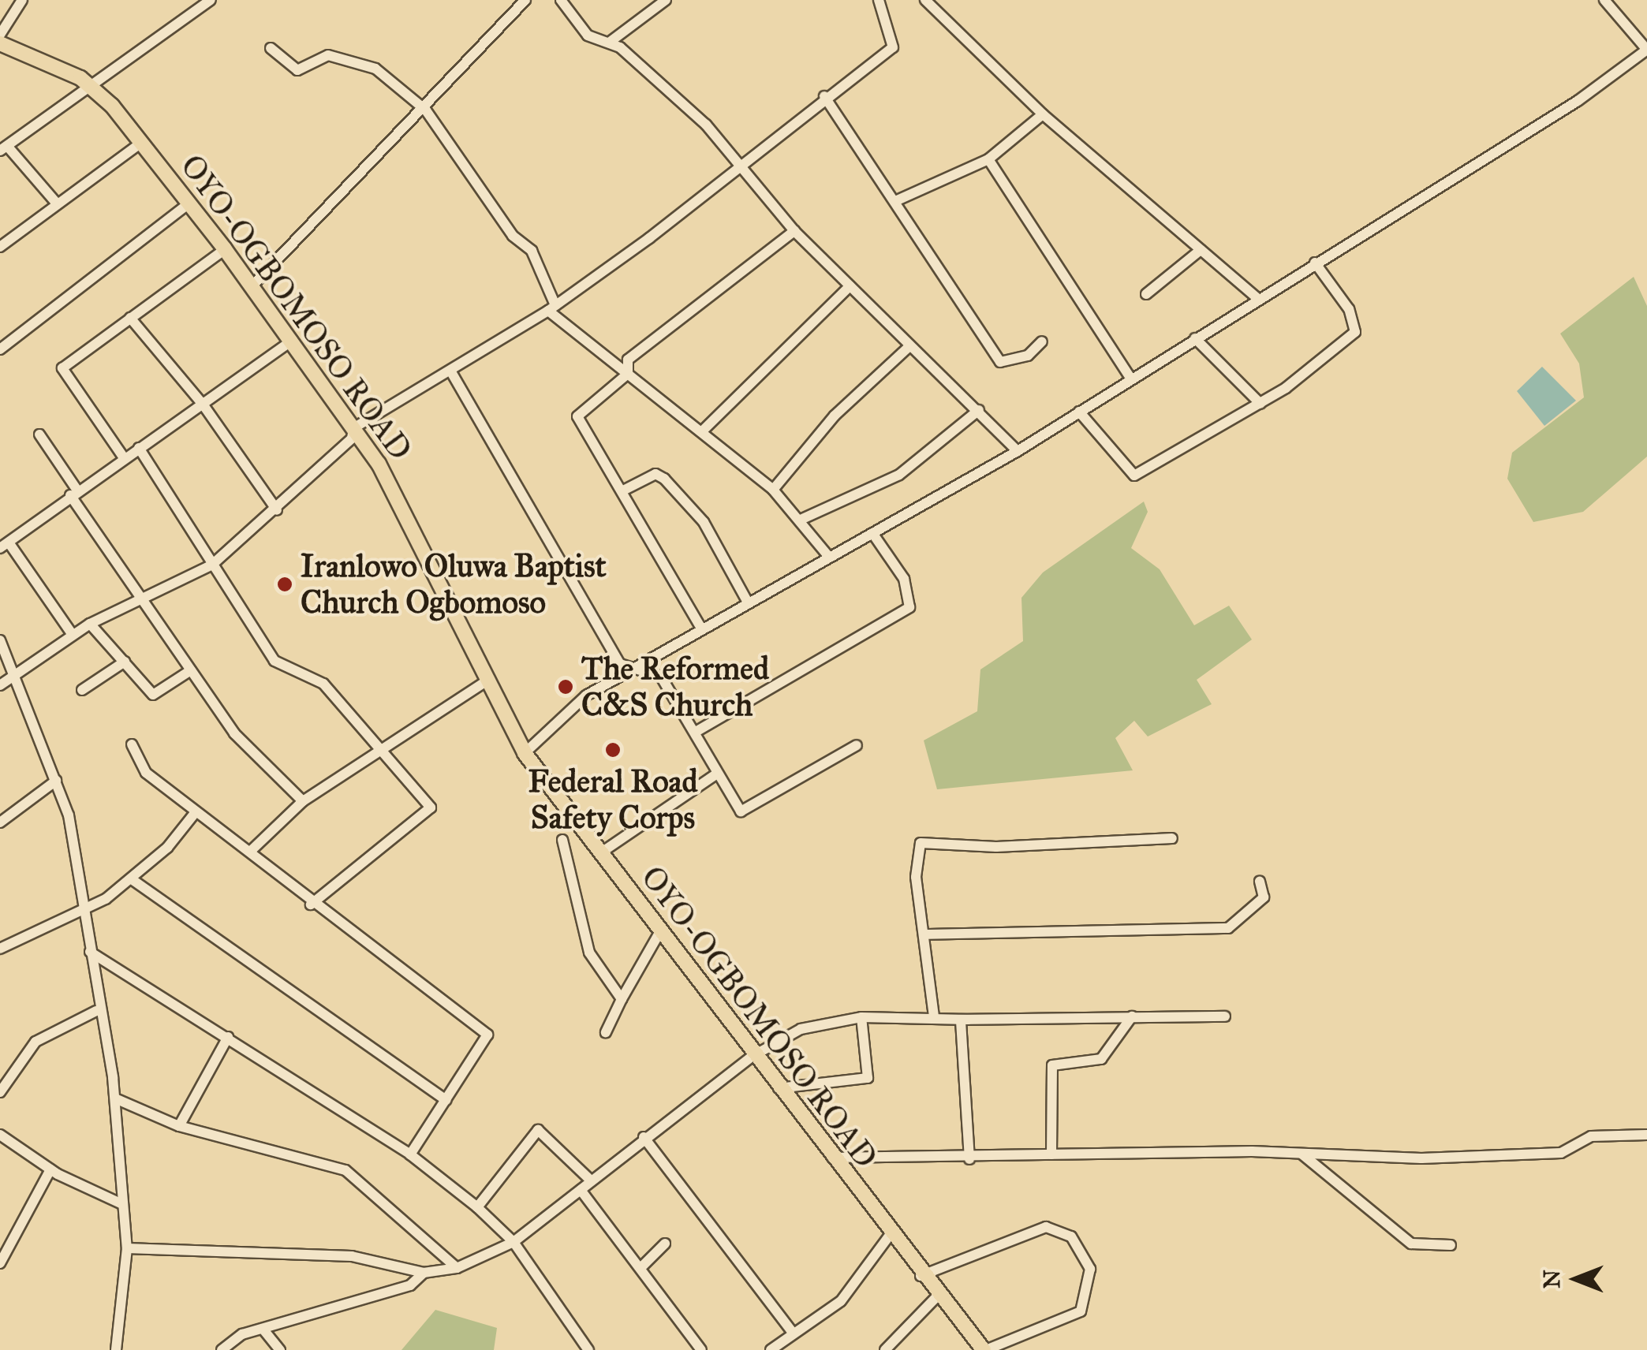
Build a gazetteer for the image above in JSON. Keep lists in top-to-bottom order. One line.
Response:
{"streets":{"highway":["OYO-OGBOMOSO ROAD"]},"places":["Iranlowo Oluwa Baptist Church Ogbomoso","The Reformed C&S Church","Federal Road Safety Corps"],"north":"left"}
